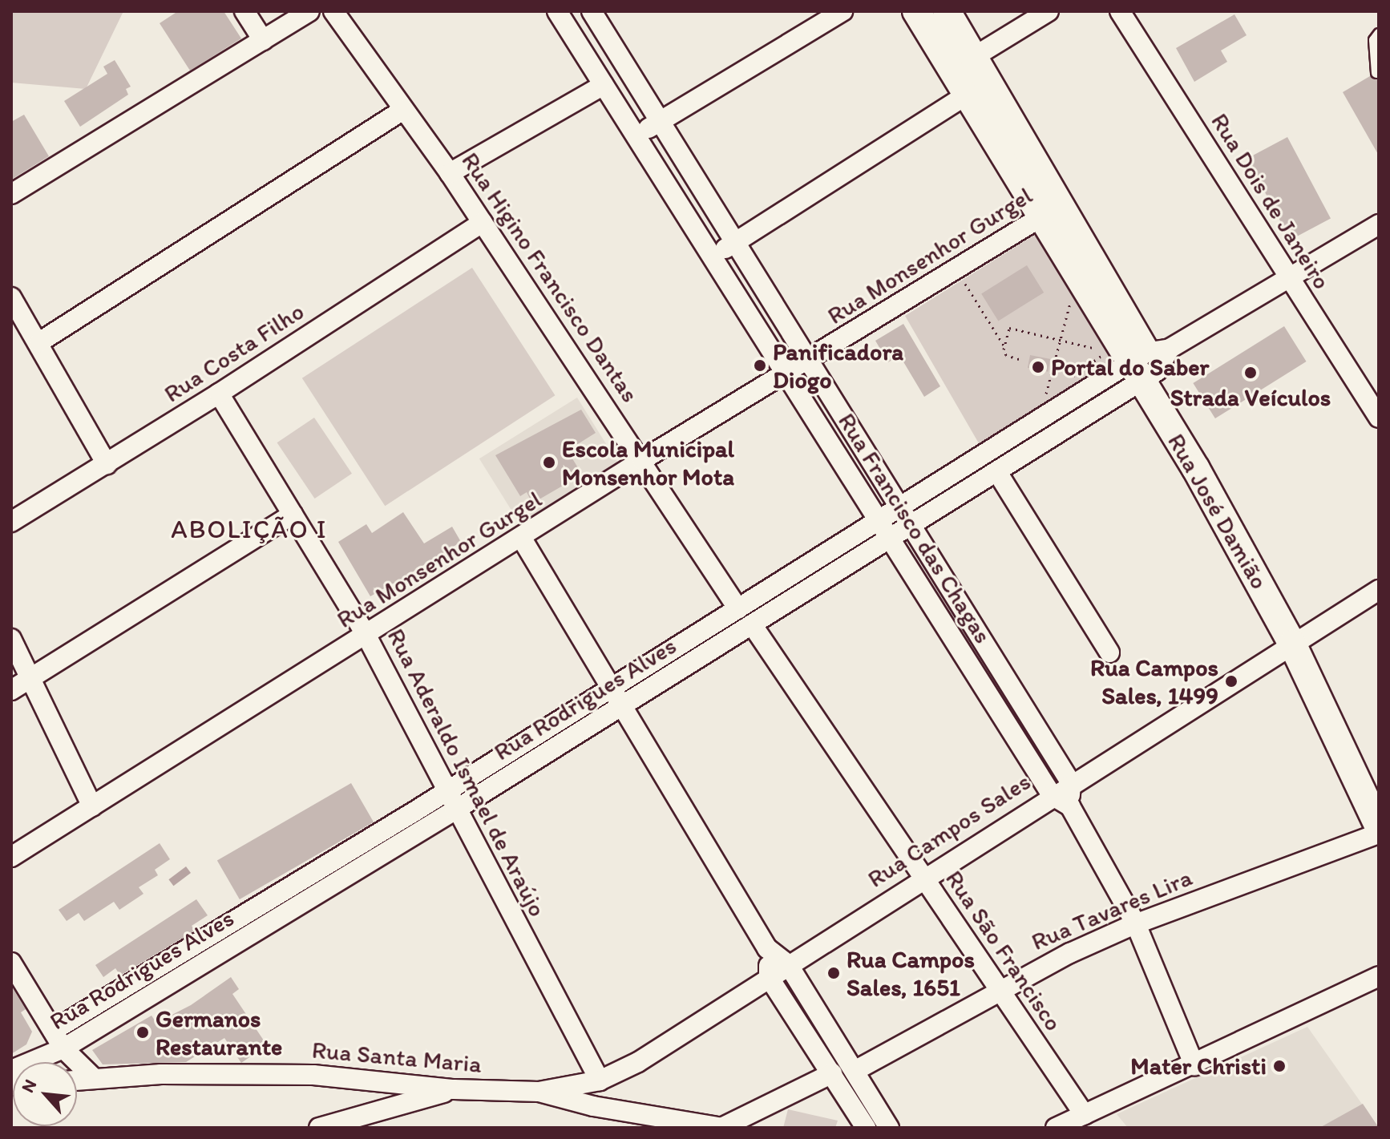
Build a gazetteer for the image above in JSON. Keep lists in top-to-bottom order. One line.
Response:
{"streets":{"street":["Rua Dois de Janeiro","Rua Monsenhor Gurgel","Rua Higino Francisco Dantas","Rua Costa Filho","Rua José Damião","Rua Francisco das Chagas","Rua Rodrigues Alves","Rua Aderaldo Ismael de Araújo","Rua Campos Sales","Rua Tavares Lira","Rua São Francisco","Rua Santa Maria"]},"crossings":[["Rua Dois de Janeiro","Rua Rodrigues Alves"],["Rua Monsenhor Gurgel","Rua Higino Francisco Dantas"],["Rua Monsenhor Gurgel","Rua José Damião"],["Rua Monsenhor Gurgel","Rua Francisco das Chagas"],["Rua Monsenhor Gurgel","Rua Aderaldo Ismael de Araújo"],["Rua Higino Francisco Dantas","Rua Costa Filho"],["Rua Higino Francisco Dantas","Rua Rodrigues Alves"],["Rua Costa Filho","Rua Aderaldo Ismael de Araújo"],["Rua José Damião","Rua Rodrigues Alves"],["Rua José Damião","Rua Campos Sales"],["Rua José Damião","Rua Tavares Lira"],["Rua Francisco das Chagas","Rua Rodrigues Alves"],["Rua Francisco das Chagas","Rua Campos Sales"],["Rua Francisco das Chagas","Rua Tavares Lira"],["Rua Rodrigues Alves","Rua Aderaldo Ismael de Araújo"],["Rua Rodrigues Alves","Rua São Francisco"],["Rua Aderaldo Ismael de Araújo","Rua Campos Sales"],["Rua Campos Sales","Rua São Francisco"],["Rua Campos Sales","Rua Santa Maria"],["Rua Tavares Lira","Rua São Francisco"]],"districts":["ABOLIÇÃO I"],"places":["Panificadora Diogo","Portal do Saber","Strada Veículos","Escola Municipal Monsenhor Mota","Rua Campos Sales, 1499","Rua Campos Sales, 1651","Germanos Restaurante","Mater Christi"],"north":"top left"}
